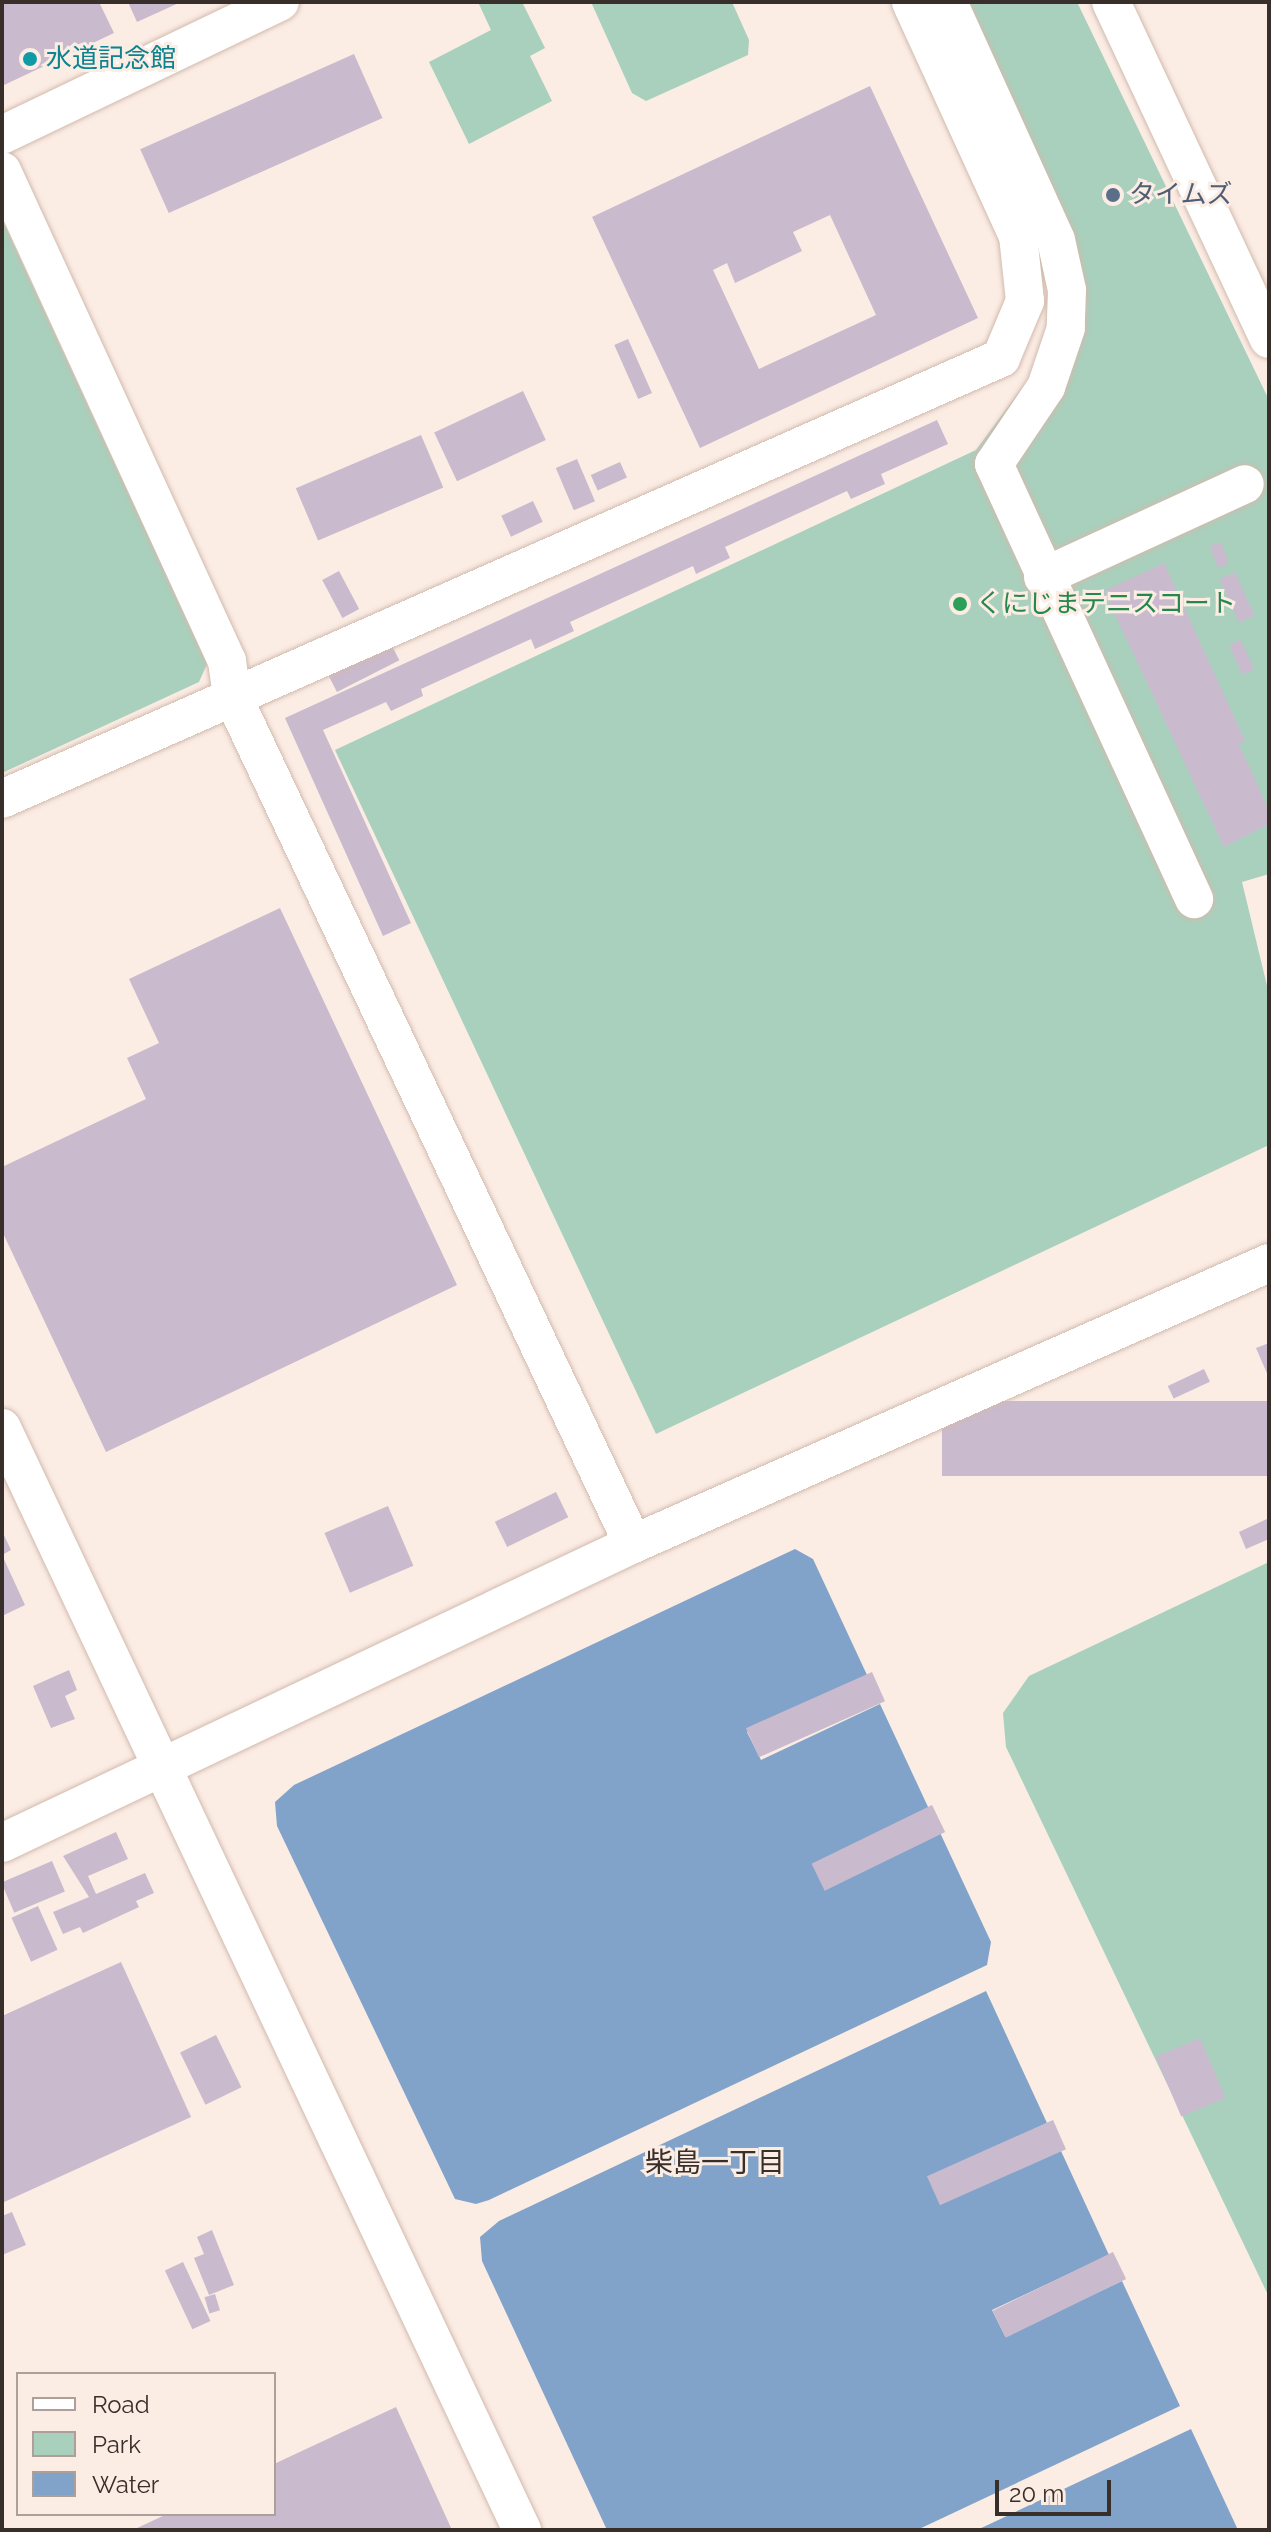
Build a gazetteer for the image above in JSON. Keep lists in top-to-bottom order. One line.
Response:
{"districts":["柴島一丁目"],"places":["水道記念館","タイムズ","くにじまテニスコート"],"legend":["Road","Park","Water"],"scale_bar":"20 m"}
